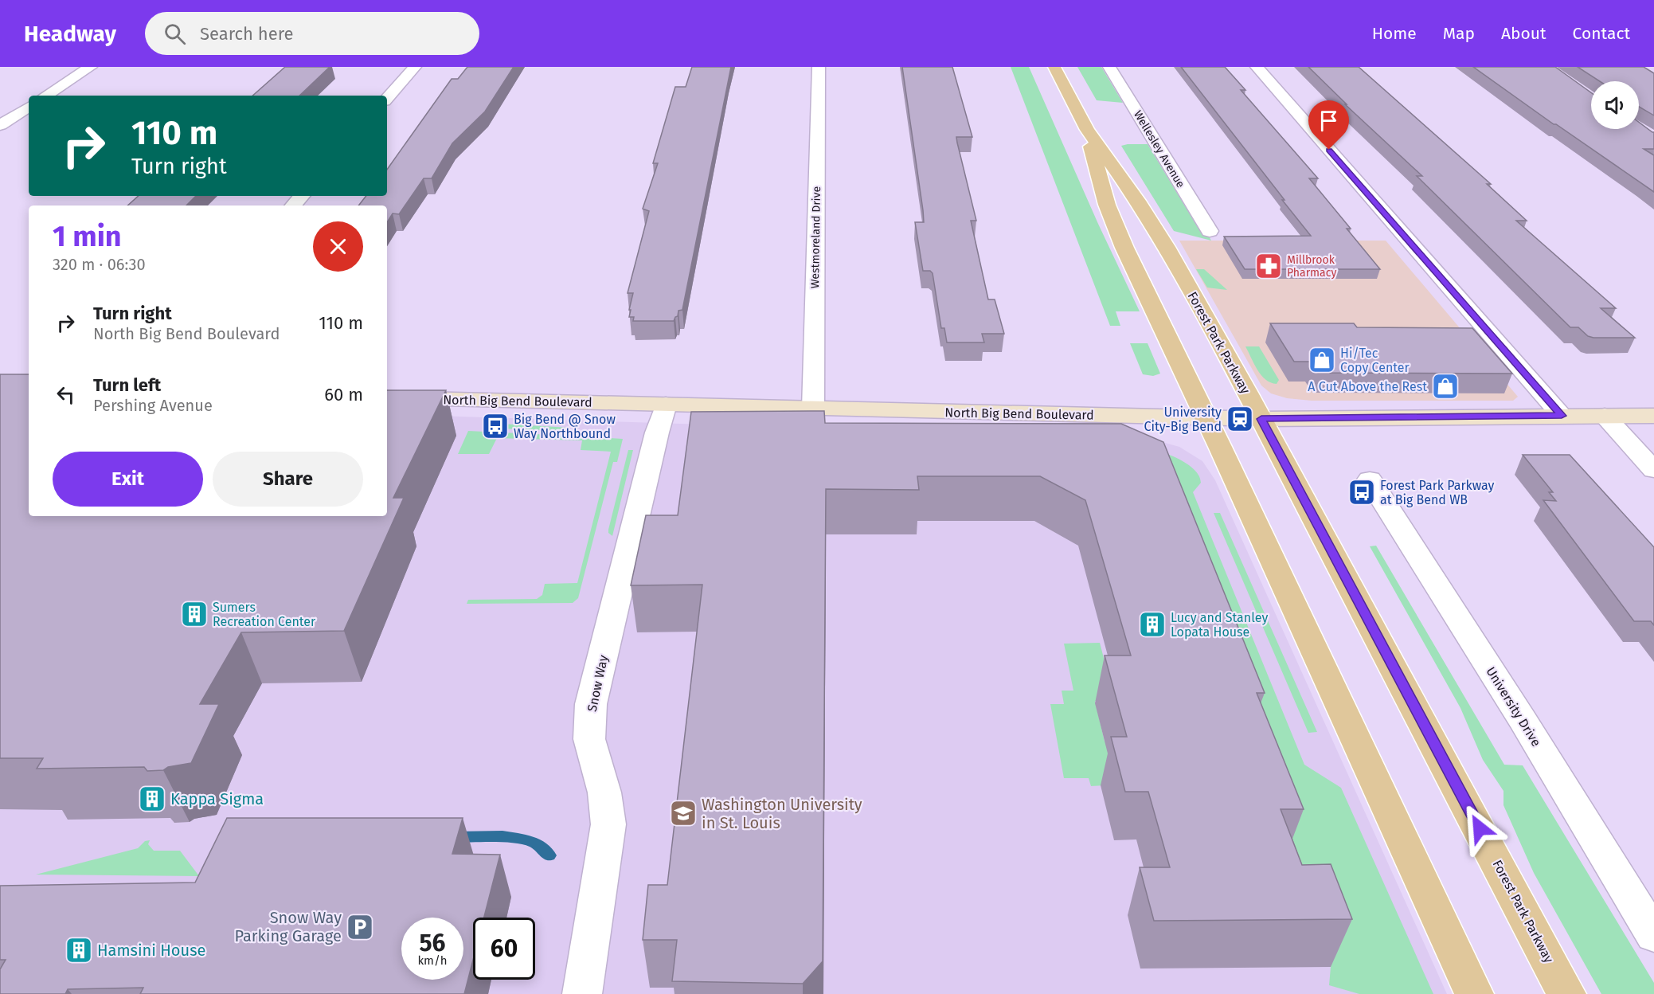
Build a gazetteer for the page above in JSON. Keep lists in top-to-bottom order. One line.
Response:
{"streets":{"main road":["Forest Park Parkway","North Big Bend Boulevard"],"street":["Wellesley Avenue","Westmoreland Drive","Snow Way","University Drive"]},"crossings":[["Westmoreland Drive","North Big Bend Boulevard"],["Forest Park Parkway","North Big Bend Boulevard"],["North Big Bend Boulevard","Snow Way"]],"places":{"pharmacy":["Millbrook Pharmacy"],"shop":["Hi/Tec Copy Center","A Cut Above the Rest"],"station":["University City-Big Bend"],"bus stop":["Big Bend @ Snow Way Northbound","Forest Park Parkway at Big Bend WB"],"building":["Sumers Recreation Center","Lucy and Stanley Lopata House","Kappa Sigma","Hamsini House"],"school or university":["Washington University in St. Louis"],"parking":["Snow Way Parking Garage"]},"page":{"header":"Headway","search":"Search here","nav":["Home","Map","About","Contact"],"turn":["110 m","Turn right"],"heading":["1 min","320 m · 06:30"],"list":[{"name":"Turn right","note":"North Big Bend Boulevard","value":"110 m"},{"name":"Turn left","note":"Pershing Avenue","value":"60 m"}],"buttons":["Exit","Share"],"speed":"56 km/h","limit":"60"}}
